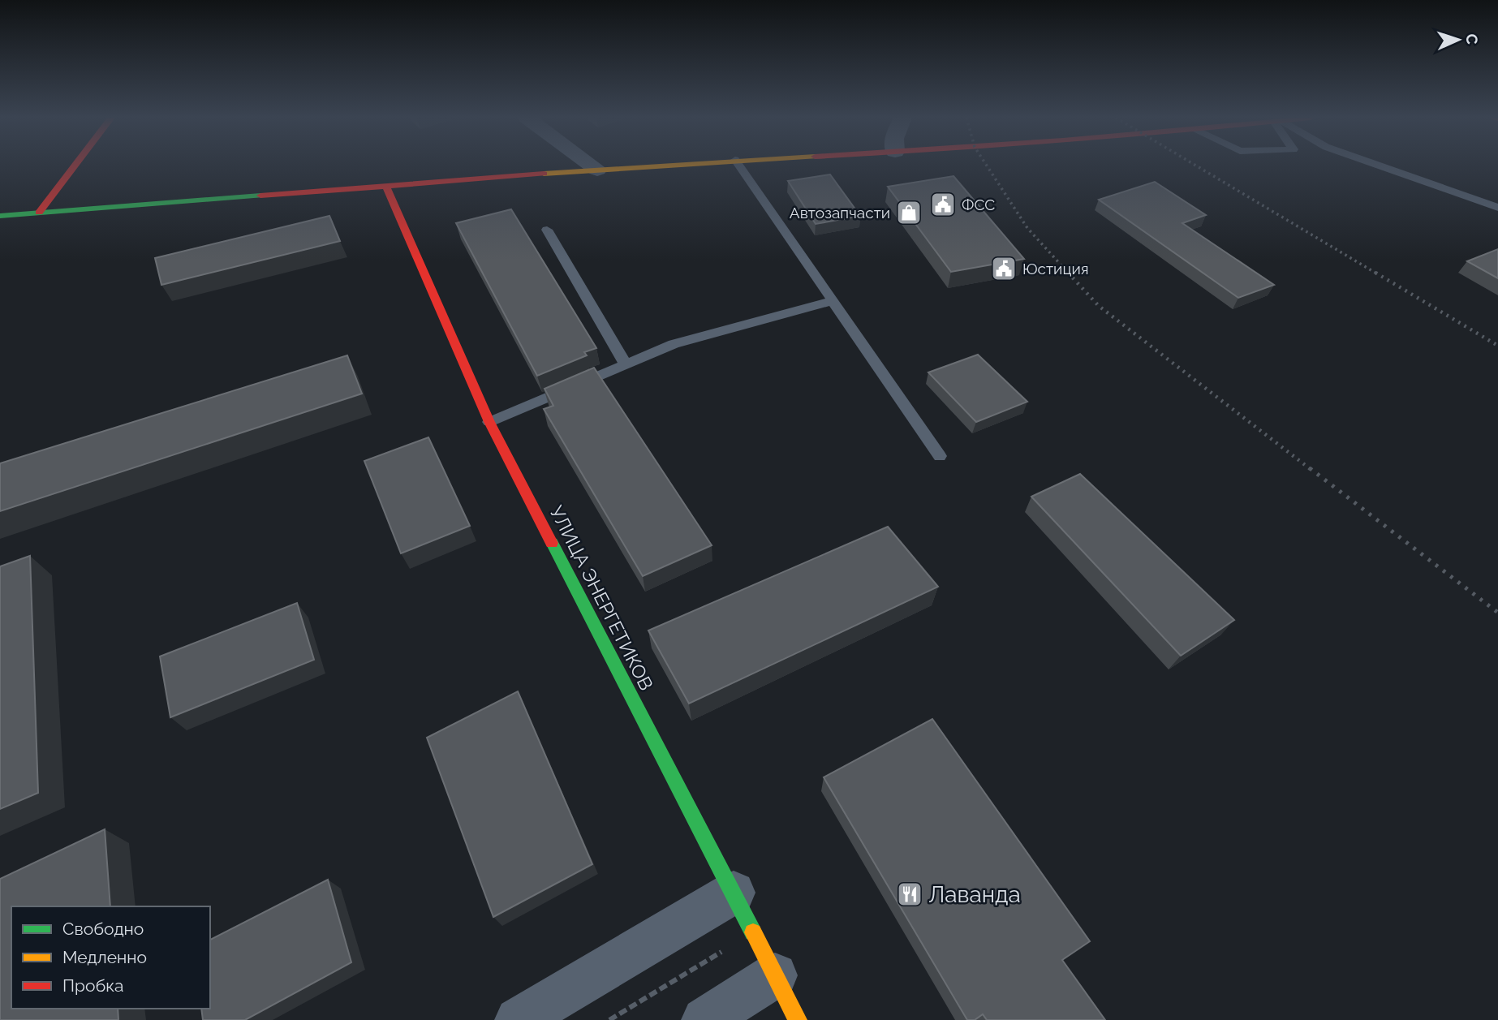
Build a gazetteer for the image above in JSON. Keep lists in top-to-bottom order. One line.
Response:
{"streets":{"street":["УЛИЦА ЭНЕРГЕТИКОВ"]},"places":{"public building":["ФСС","Юстиция"],"shop":["Автозапчасти"],"restaurant":["Лаванда"]},"legend":["Свободно","Медленно","Пробка"],"north":"right"}
